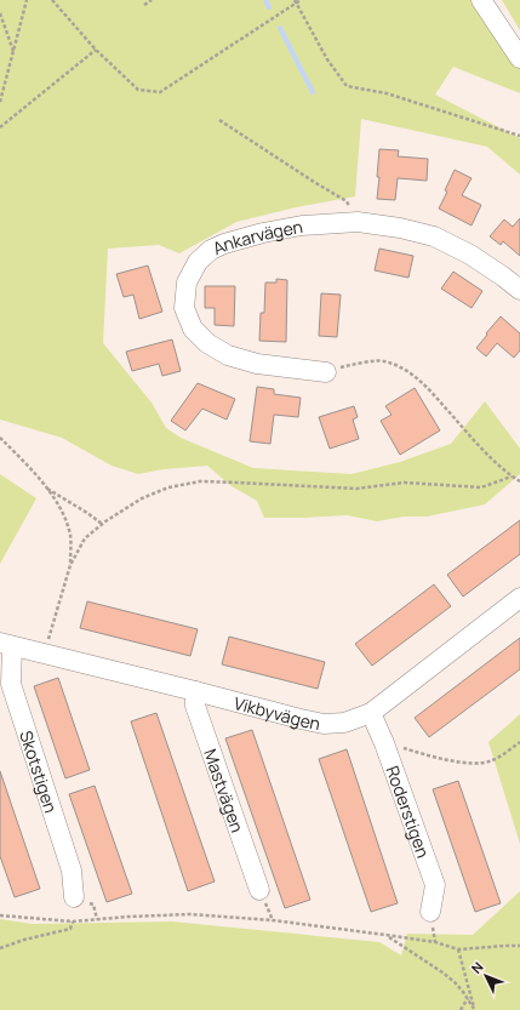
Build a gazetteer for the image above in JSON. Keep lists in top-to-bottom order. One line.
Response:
{"streets":{"street":["Ankarvägen","Vikbyvägen","Skotstigen","Mastvägen","Roderstigen"]},"crossings":[["Vikbyvägen","Skotstigen"],["Vikbyvägen","Mastvägen"],["Vikbyvägen","Roderstigen"]],"north":"top left"}
